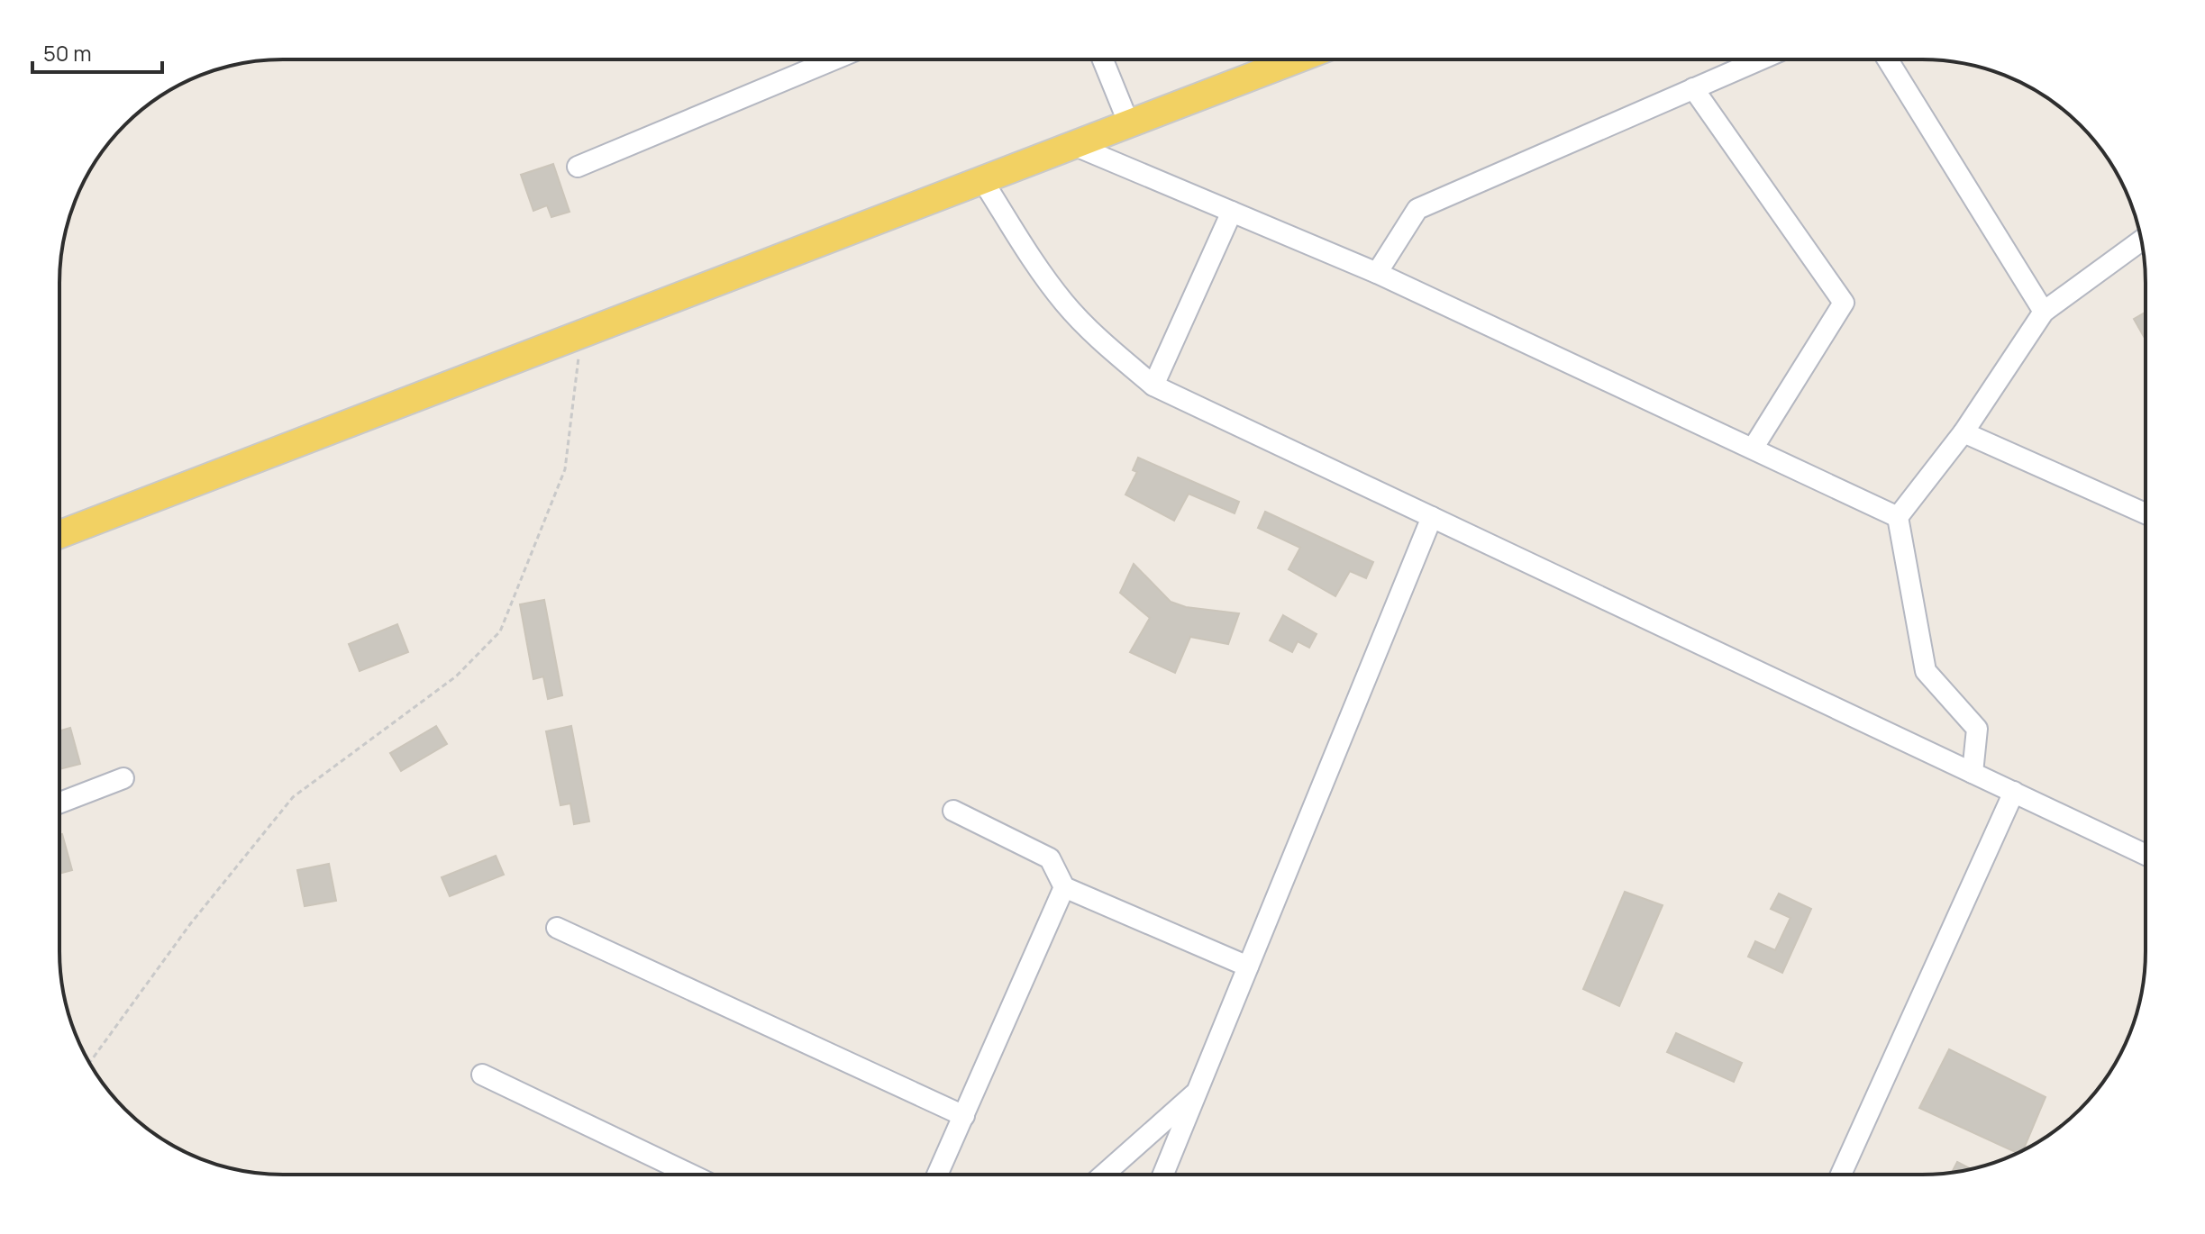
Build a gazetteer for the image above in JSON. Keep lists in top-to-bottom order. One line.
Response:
{"scale_bar":"50 m"}
